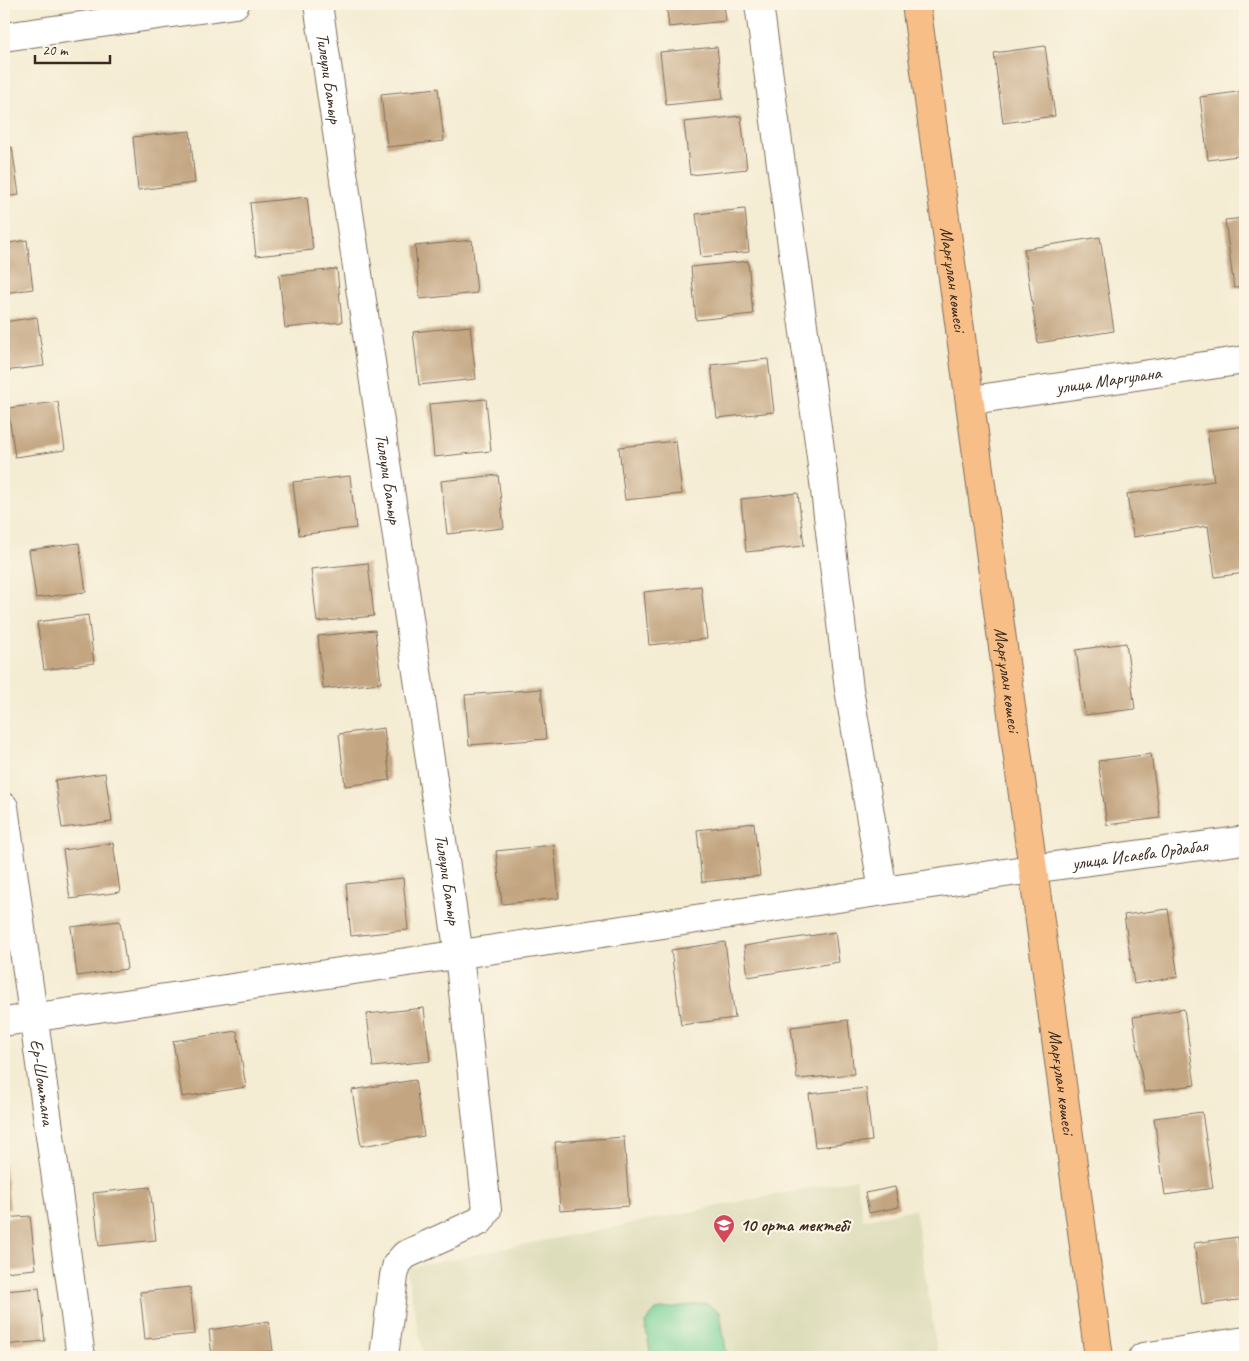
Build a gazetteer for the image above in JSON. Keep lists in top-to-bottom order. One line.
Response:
{"streets":{"main road":["Марғұлан көшесі"],"street":["Тилеули Батыр","улица Маргулана","улица Исаева Ордабая","Ер-Шоштана"]},"crossings":[["Тилеули Батыр","улица Исаева Ордабая"],["Марғұлан көшесі","улица Маргулана"],["Марғұлан көшесі","улица Исаева Ордабая"],["улица Исаева Ордабая","Ер-Шоштана"]],"places":{"school or university":["10 орта мектебі"]},"scale_bar":"20 m"}
